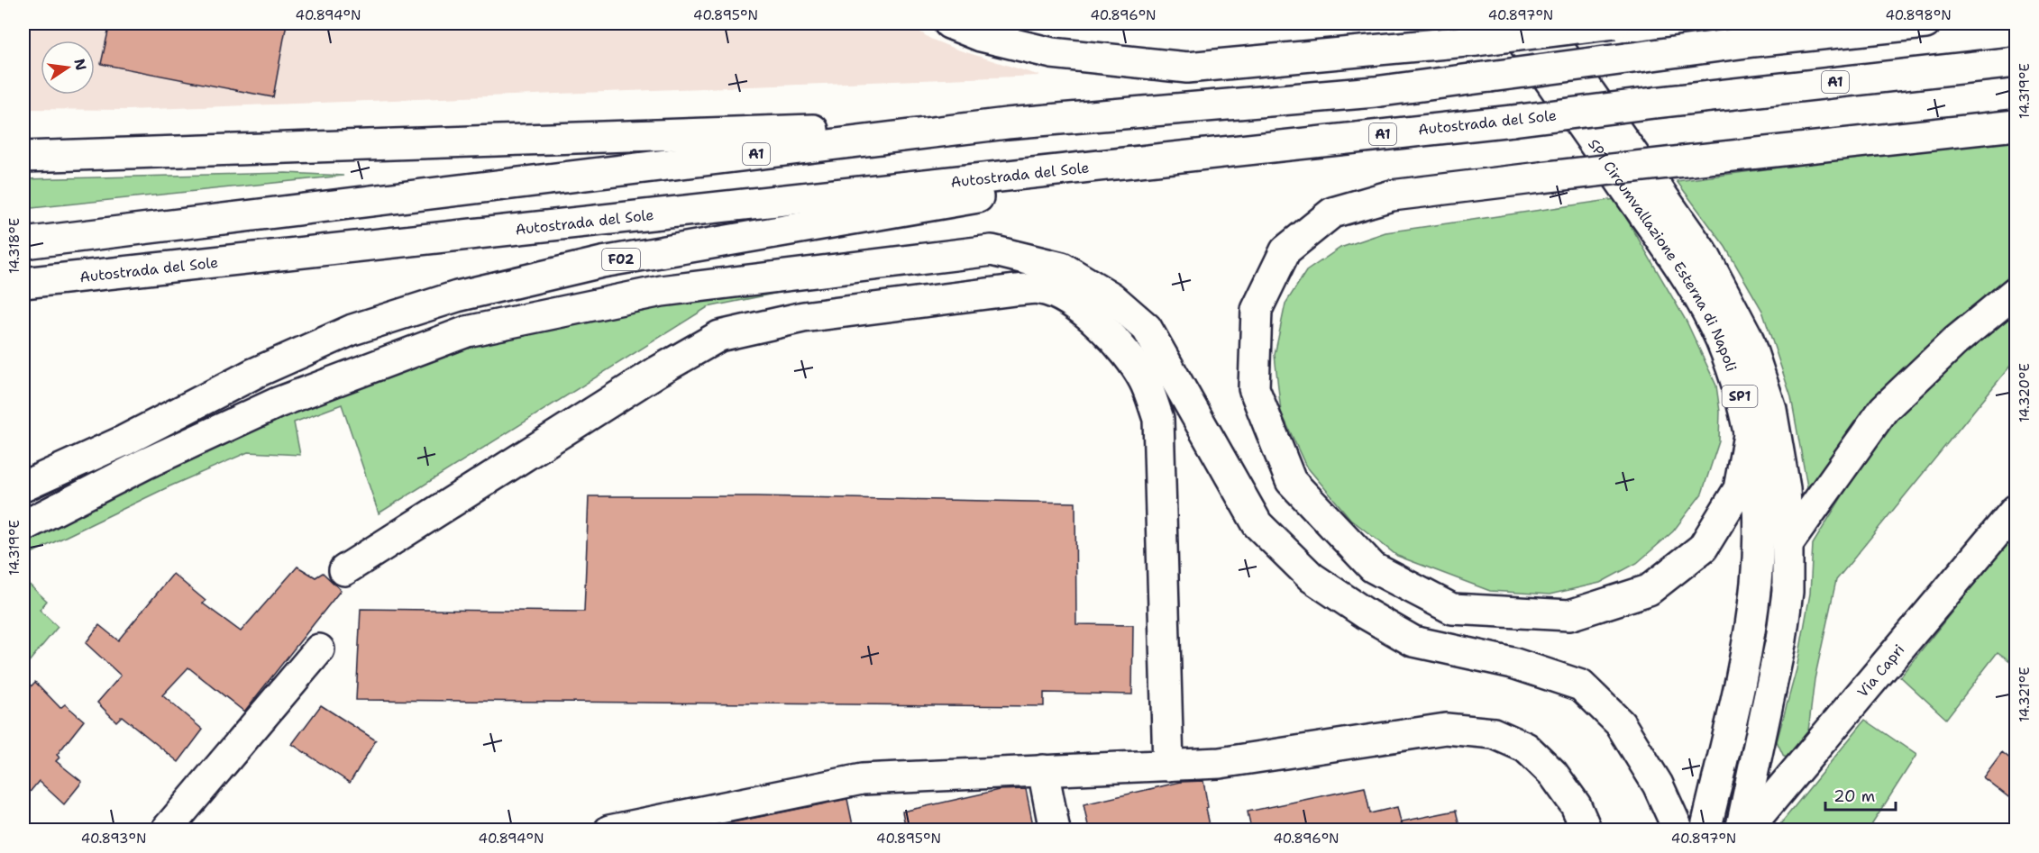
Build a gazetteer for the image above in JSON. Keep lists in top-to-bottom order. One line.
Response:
{"streets":{"main road":["A1","Autostrada del Sole","SP1 Circumvallazione Esterna di Napoli","F02","SP1","Via Capri"]},"crossings":[["Autostrada del Sole","F02"]],"scale_bar":"20 m","north":"right","coordinates":["40.894°N","40.895°N","40.896°N","40.897°N","40.898°N","14.319°E","14.318°E","14.320°E","14.321°E","40.893°N"]}
